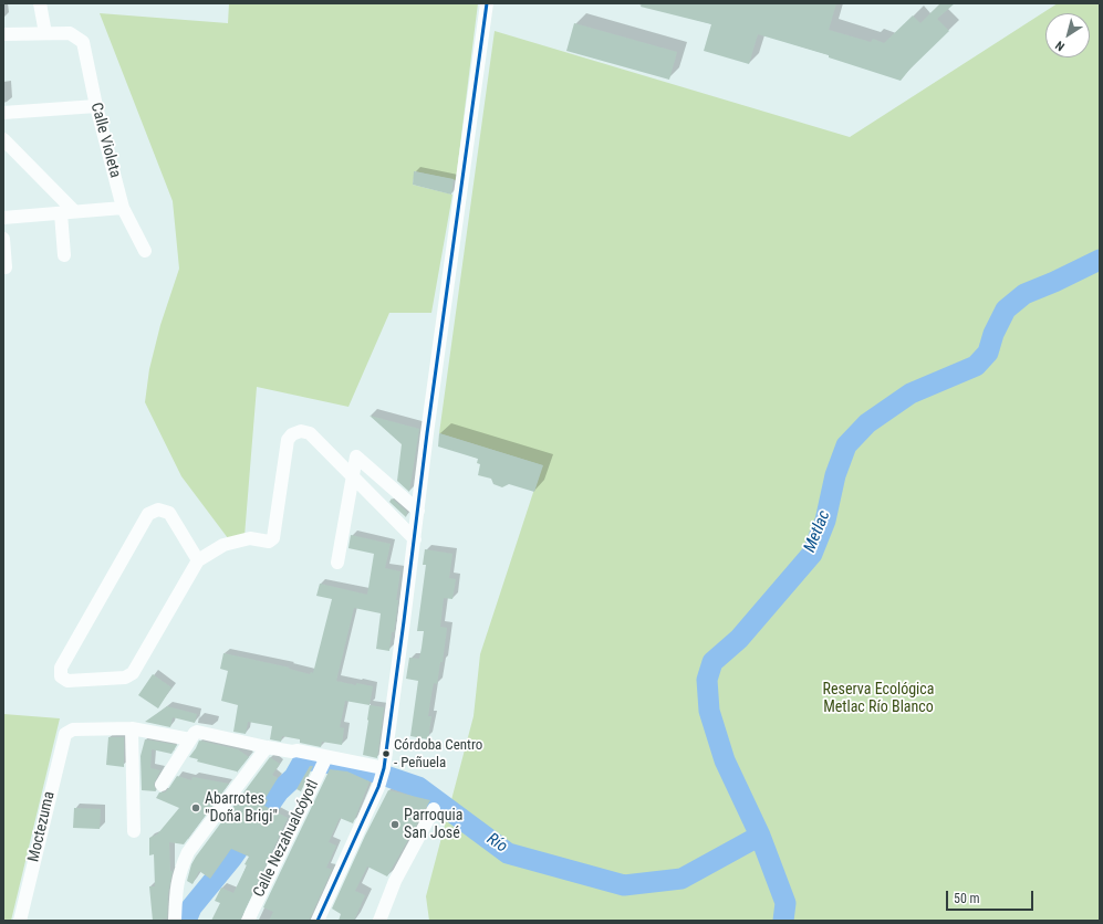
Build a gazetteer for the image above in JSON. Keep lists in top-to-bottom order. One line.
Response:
{"streets":{"street":["Calle Violeta","Moctezuma","Calle Nezahualcóyotl"]},"water":["Metlac","Río"],"parks":["Reserva Ecológica Metlac Río Blanco"],"places":["Córdoba Centro - Peñuela","Abarrotes \"Doña Brigi\"","Parroquia San José"],"scale_bar":"50 m","north":"bottom left"}
